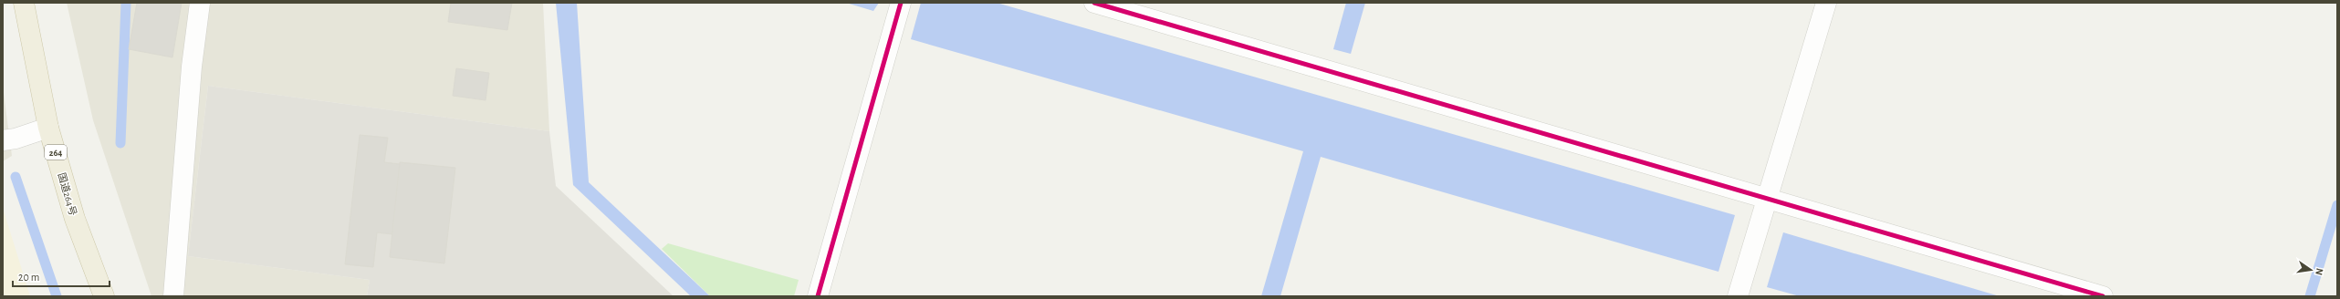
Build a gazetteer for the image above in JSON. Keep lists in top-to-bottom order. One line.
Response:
{"streets":{"highway":["264","国道264号"]},"scale_bar":"20 m","north":"right"}
